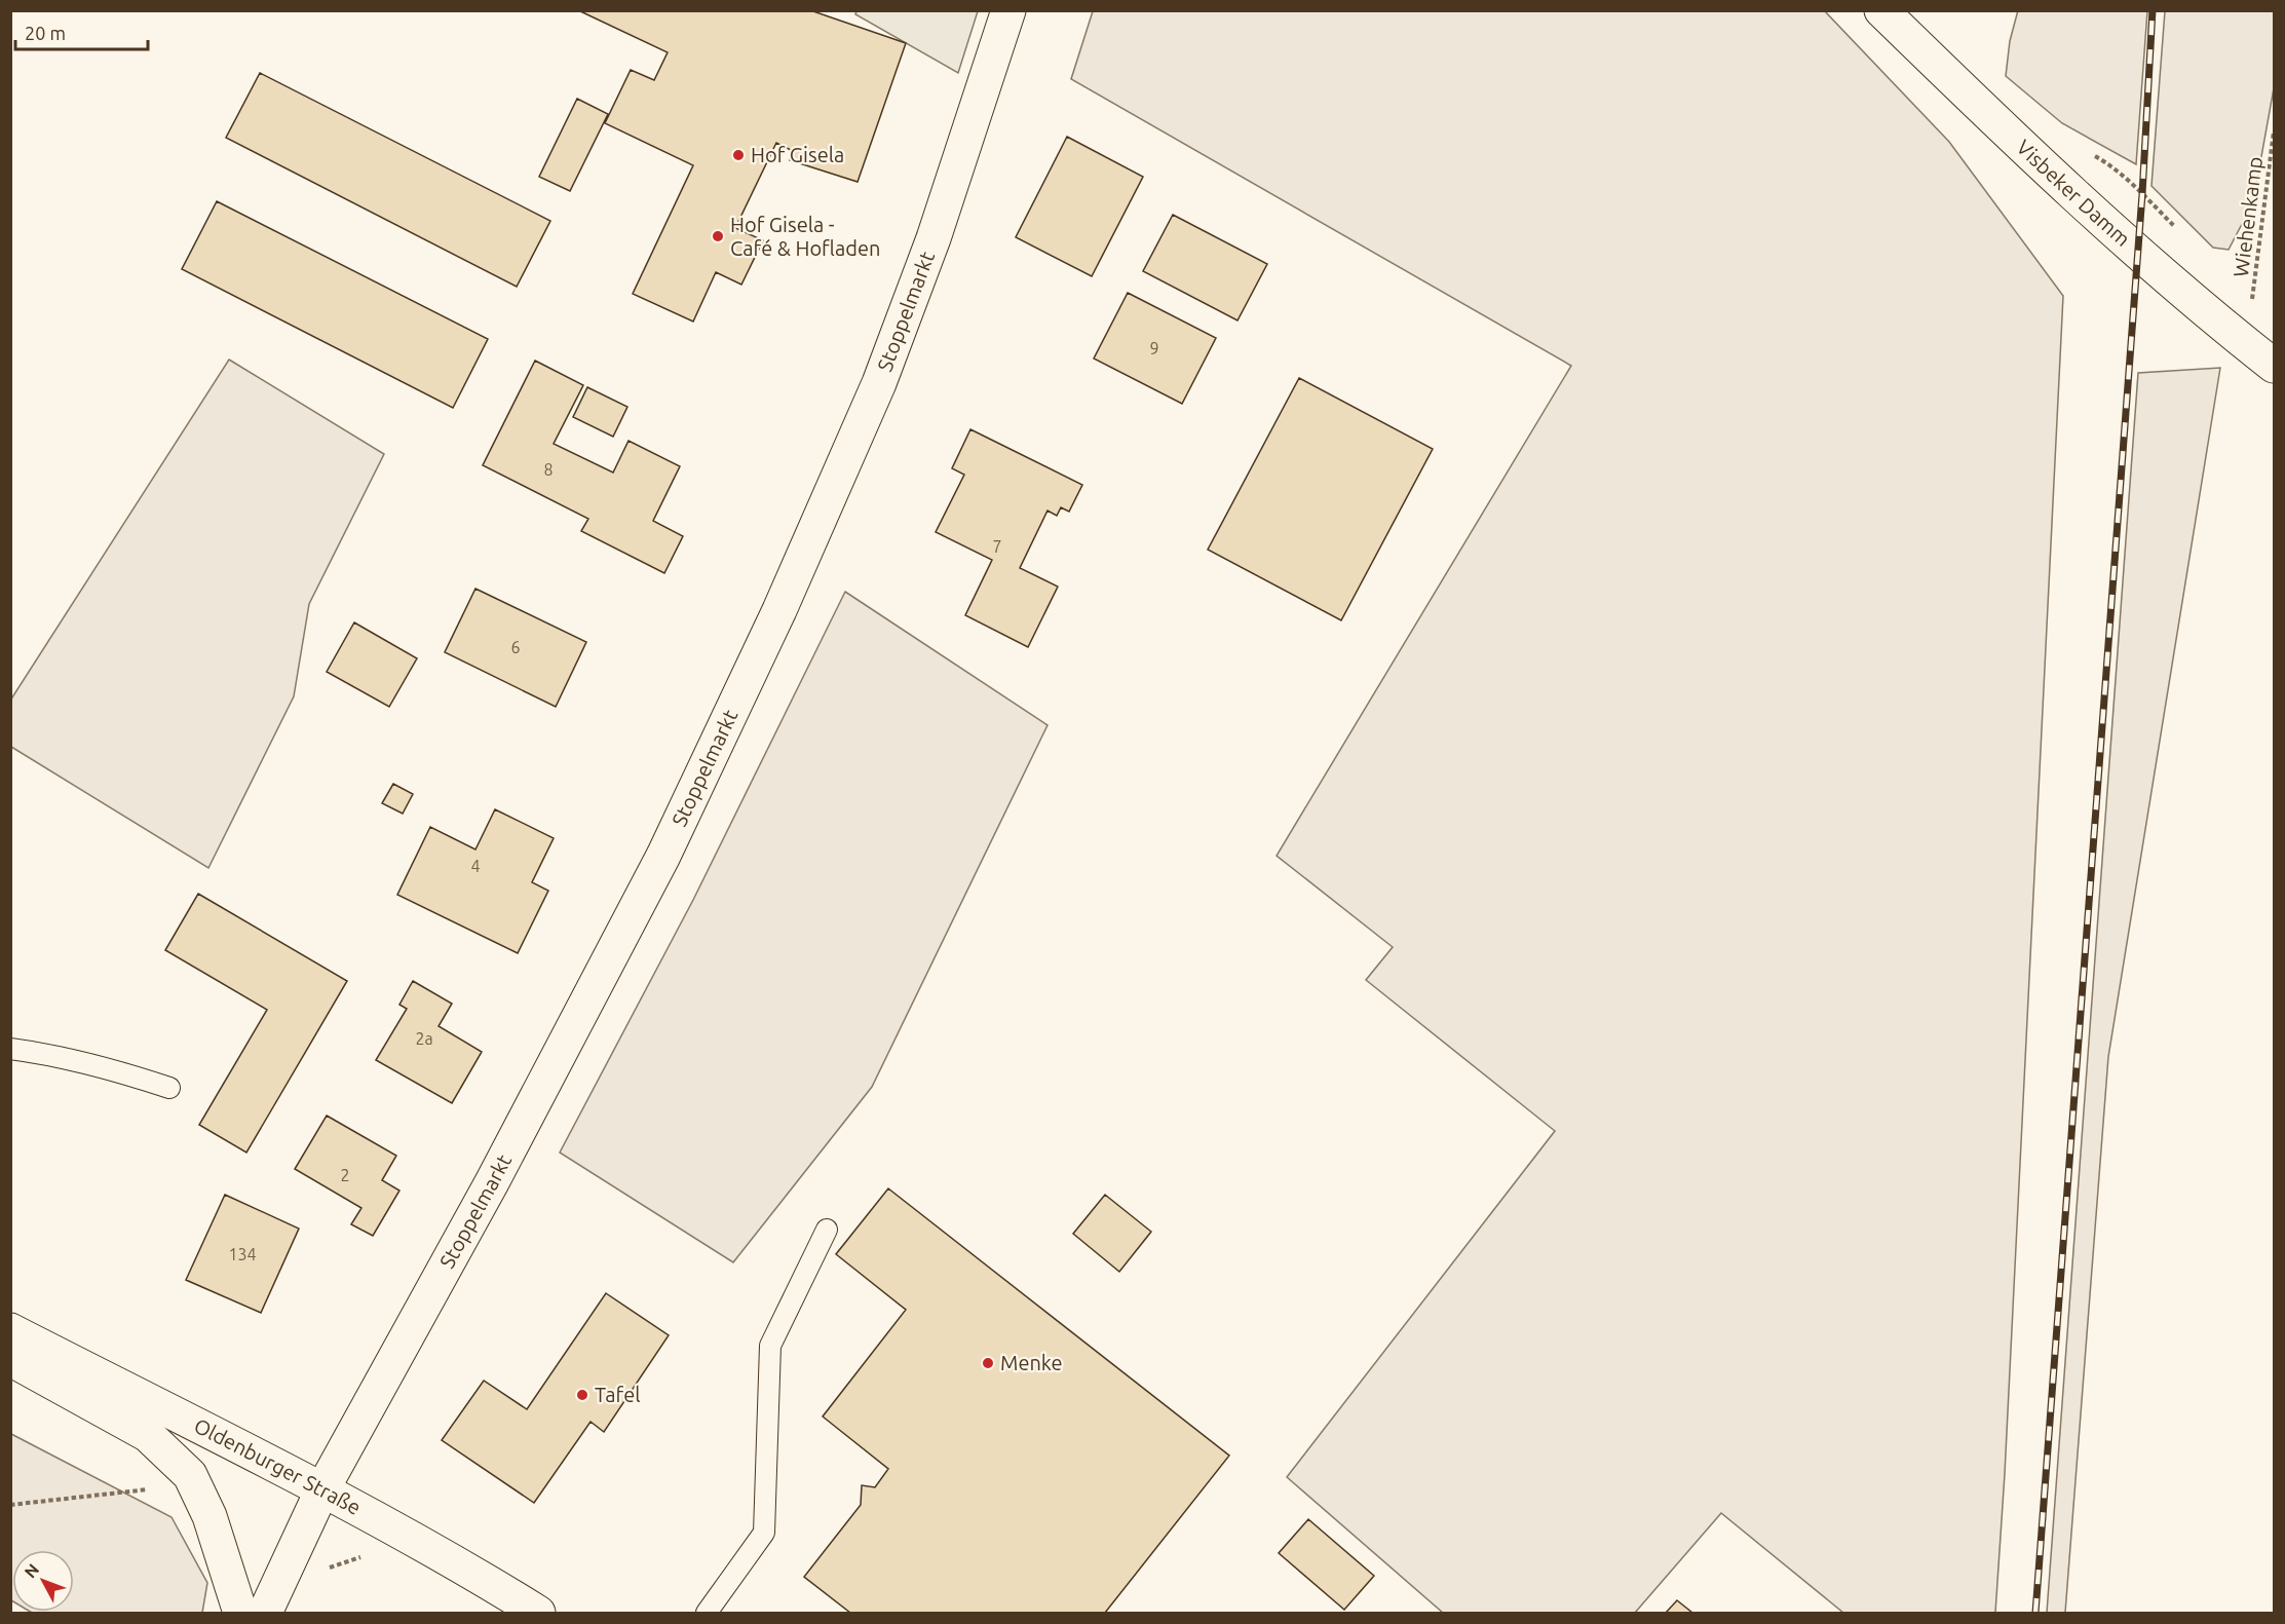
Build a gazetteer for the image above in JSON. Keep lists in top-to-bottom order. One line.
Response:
{"streets":{"street":["Visbeker Damm","Stoppelmarkt","Oldenburger Straße"],"path":["Wiehenkamp"]},"crossings":[["Stoppelmarkt","Oldenburger Straße"]],"places":["Hof Gisela","Hof Gisela - Café & Hofladen","Menke","Tafel"],"house_numbers":["9","8","7","6","4","2a","2","134"],"scale_bar":"20 m","north":"top left"}
